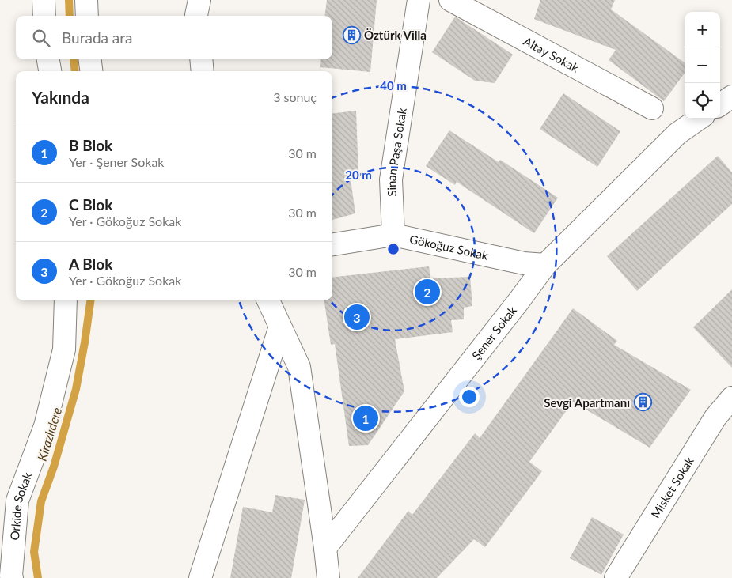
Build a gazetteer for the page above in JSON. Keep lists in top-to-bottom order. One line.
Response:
{"streets":{"street":["Altay Sokak","Sinan Paşa Sokak","Gökoğuz Sokak","Şener Sokak","Misket Sokak","Orkide Sokak"]},"crossings":[["Sinan Paşa Sokak","Gökoğuz Sokak"],["Gökoğuz Sokak","Şener Sokak"]],"water":["Kirazlıdere"],"places":{"building":["Öztürk Villa","Sevgi Apartmanı"]},"page":{"map_buttons":["+","−"],"search":"Burada ara","heading":["Yakında","3 sonuç"],"list":[{"mark":"1","name":"B Blok","note":"Yer · Şener Sokak","value":"30 m"},{"mark":"2","name":"C Blok","note":"Yer · Gökoğuz Sokak","value":"30 m"},{"mark":"3","name":"A Blok","note":"Yer · Gökoğuz Sokak","value":"30 m"}],"pins":["2","3","1"]},"rings":["40 m","20 m"]}
